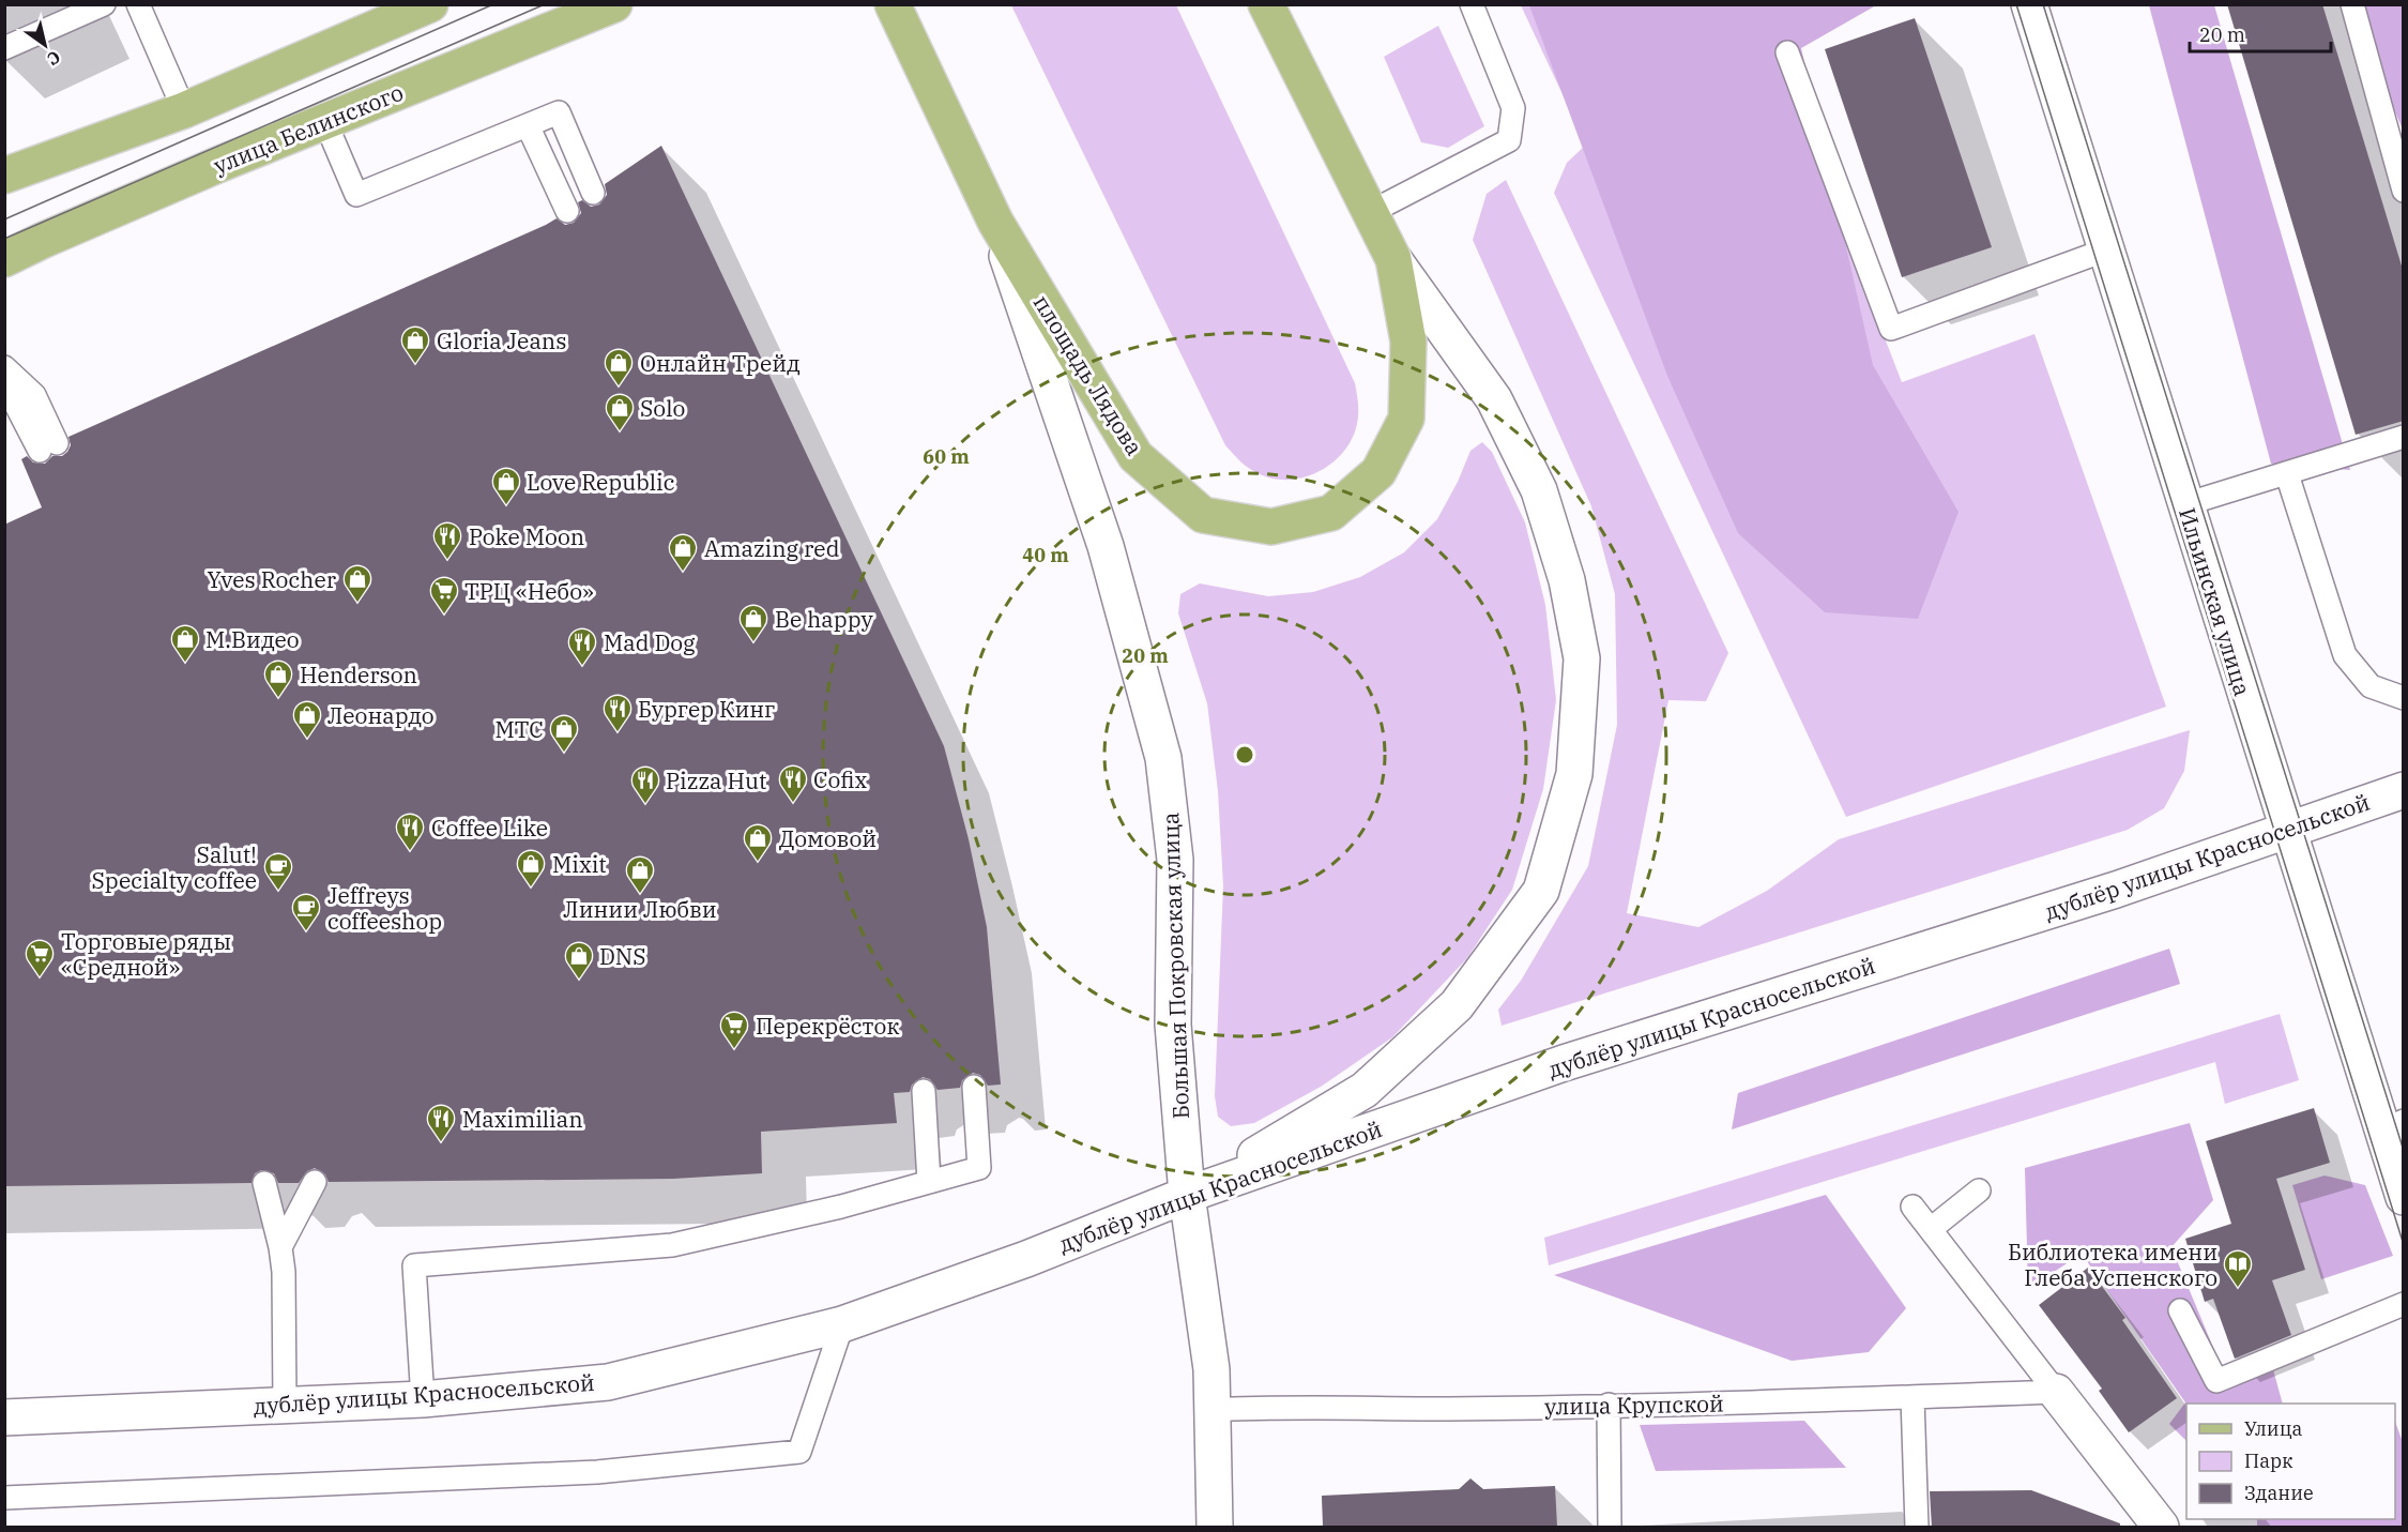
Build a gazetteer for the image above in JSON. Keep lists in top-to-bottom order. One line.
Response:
{"streets":{"main road":["улица Белинского","площадь Лядова","Ильинская улица","дублёр улицы Красносельской","Большая Покровская улица"],"lane":["улица Крупской"]},"crossings":[["площадь Лядова","Большая Покровская улица"],["Ильинская улица","дублёр улицы Красносельской"],["дублёр улицы Красносельской","Большая Покровская улица"],["Большая Покровская улица","улица Крупской"]],"places":{"shop":["Gloria Jeans","Онлайн Трейд","Solo","Love Republic","Amazing red","Yves Rocher","Be happy","М.Видео","Henderson","Леонардо","МТС","Домовой","Mixit","Линии Любви","DNS"],"restaurant":["Poke Moon","Mad Dog","Бургер Кинг","Cofix","Pizza Hut","Coffee Like","Maximilian"],"supermarket":["ТРЦ «Небо»","Торговые ряды «Средной»","Перекрёсток"],"cafe":["Salut! Specialty coffee","Jeffreys coffeeshop"],"library":["Библиотека имени Глеба Успенского"]},"legend":["Улица","Парк","Здание"],"scale_bar":"20 m","north":"bottom right","rings":["60 m","40 m","20 m"]}
